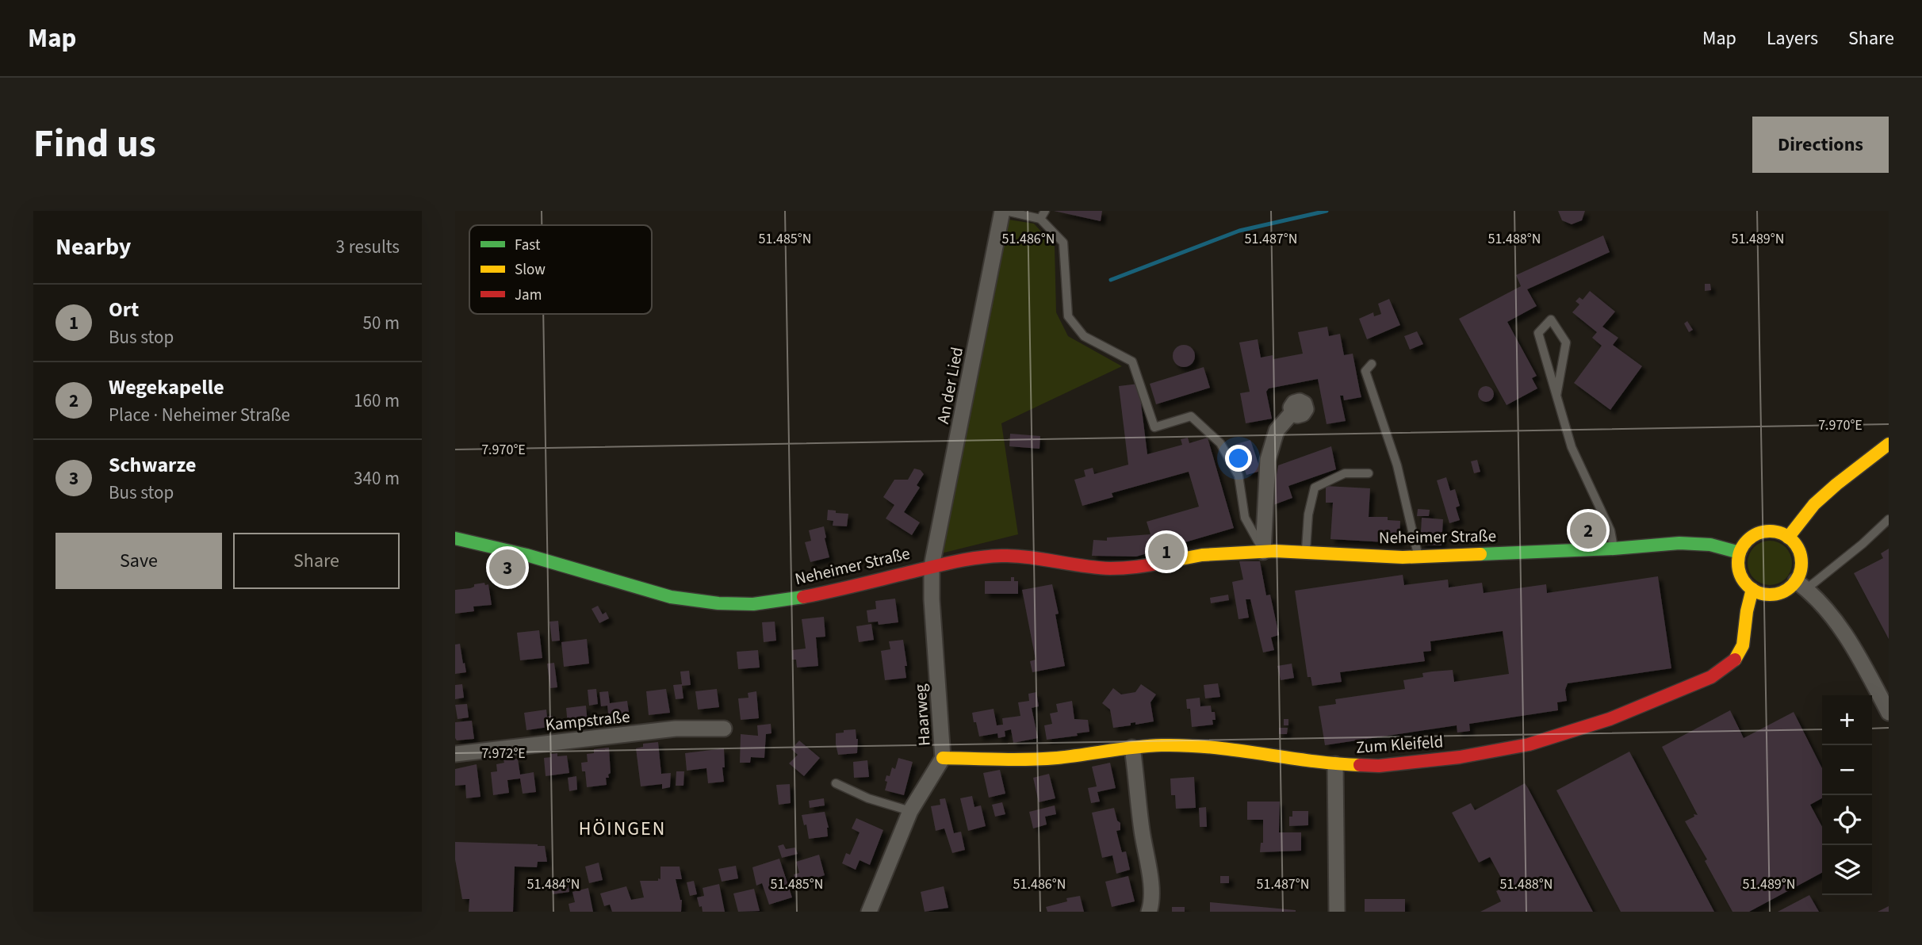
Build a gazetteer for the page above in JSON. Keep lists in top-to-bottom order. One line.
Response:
{"streets":{"main road":["Neheimer Straße","Zum Kleifeld"],"street":["An der Lied","Haarweg","Kampstraße"]},"crossings":[["An der Lied","Neheimer Straße"],["An der Lied","Haarweg"],["Neheimer Straße","Haarweg"],["Neheimer Straße","Zum Kleifeld"],["Haarweg","Zum Kleifeld"]],"districts":["HÖINGEN"],"legend":["Fast","Slow","Jam"],"page":{"header":"Map","nav":["Map","Layers","Share"],"title":"Find us","buttons":["Directions",["Save","Share"]],"heading":["Nearby","3 results"],"list":[{"mark":"1","name":"Ort","note":"Bus stop","value":"50 m"},{"mark":"2","name":"Wegekapelle","note":"Place · Neheimer Straße","value":"160 m"},{"mark":"3","name":"Schwarze","note":"Bus stop","value":"340 m"}],"pins":["2","1","3"],"map_buttons":["+","−"]},"coordinates":["51.485°N","51.486°N","51.487°N","51.488°N","51.489°N","7.970°E","7.972°E","51.484°N"]}
